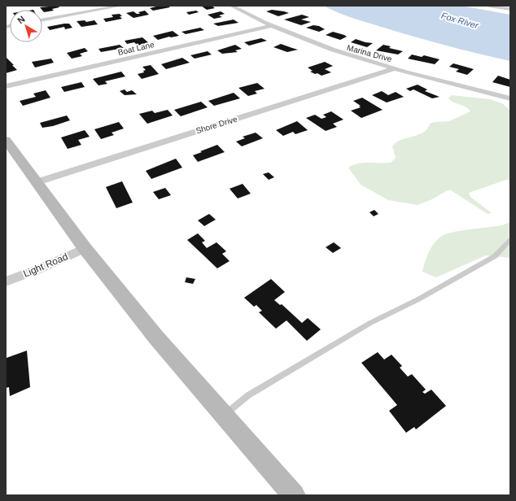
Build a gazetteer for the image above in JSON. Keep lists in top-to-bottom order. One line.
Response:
{"streets":{"street":["Boat Lane","Marina Drive","Shore Drive","Light Road"]},"crossings":[["Boat Lane","Marina Drive"],["Marina Drive","Shore Drive"]],"water":["Fox River"],"north":"top left"}
